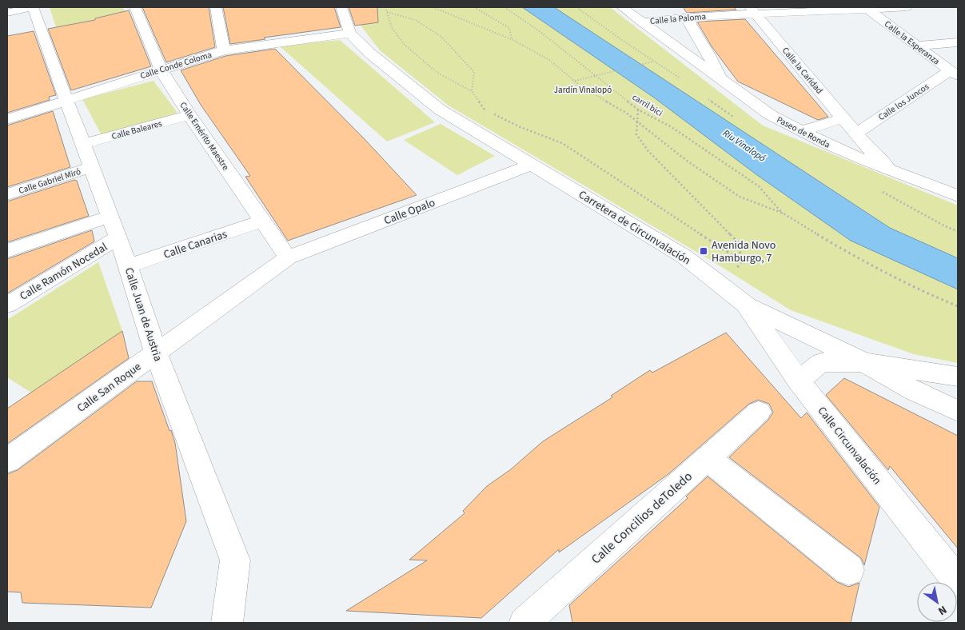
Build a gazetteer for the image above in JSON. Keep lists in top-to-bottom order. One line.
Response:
{"streets":{"street":["Calle la Paloma","Calle la Esperanza","Calle Conde Coloma","Calle la Caridad","Calle los Juncos","Calle Baleares","Paseo de Ronda","Calle Emérito Maestre","Calle Gabriel Miró","Calle Opalo","Carretera de Circunvalación","Calle Canarias","Calle Ramón Nocedal","Calle Juan de Austria","Calle San Roque","Calle Circunvalación","Calle Concilios deToledo"],"path":["carril bici"]},"crossings":[["Calle la Paloma","Calle la Esperanza"],["Calle la Paloma","Calle la Caridad"],["Calle la Paloma","Paseo de Ronda"],["Calle la Esperanza","Calle los Juncos"],["Calle Conde Coloma","Calle Emérito Maestre"],["Calle Conde Coloma","Carretera de Circunvalación"],["Calle Conde Coloma","Calle Juan de Austria"],["Calle la Caridad","Calle los Juncos"],["Calle la Caridad","Paseo de Ronda"],["Calle los Juncos","Paseo de Ronda"],["Calle Baleares","Calle Emérito Maestre"],["Calle Baleares","Calle Juan de Austria"],["Calle Emérito Maestre","Calle Opalo"],["Calle Emérito Maestre","Calle Canarias"],["Calle Emérito Maestre","Calle San Roque"],["Calle Gabriel Miró","Calle Juan de Austria"],["Calle Opalo","Carretera de Circunvalación"],["Calle Opalo","Calle San Roque"],["Carretera de Circunvalación","Calle Circunvalación"],["Calle Canarias","Calle Juan de Austria"],["Calle Ramón Nocedal","Calle Juan de Austria"],["Calle Juan de Austria","Calle San Roque"]],"water":["Riu Vinalopó"],"parks":["Jardín Vinalopó"],"places":{"transit":["Avenida Novo Hamburgo, 7"]},"north":"bottom right"}
